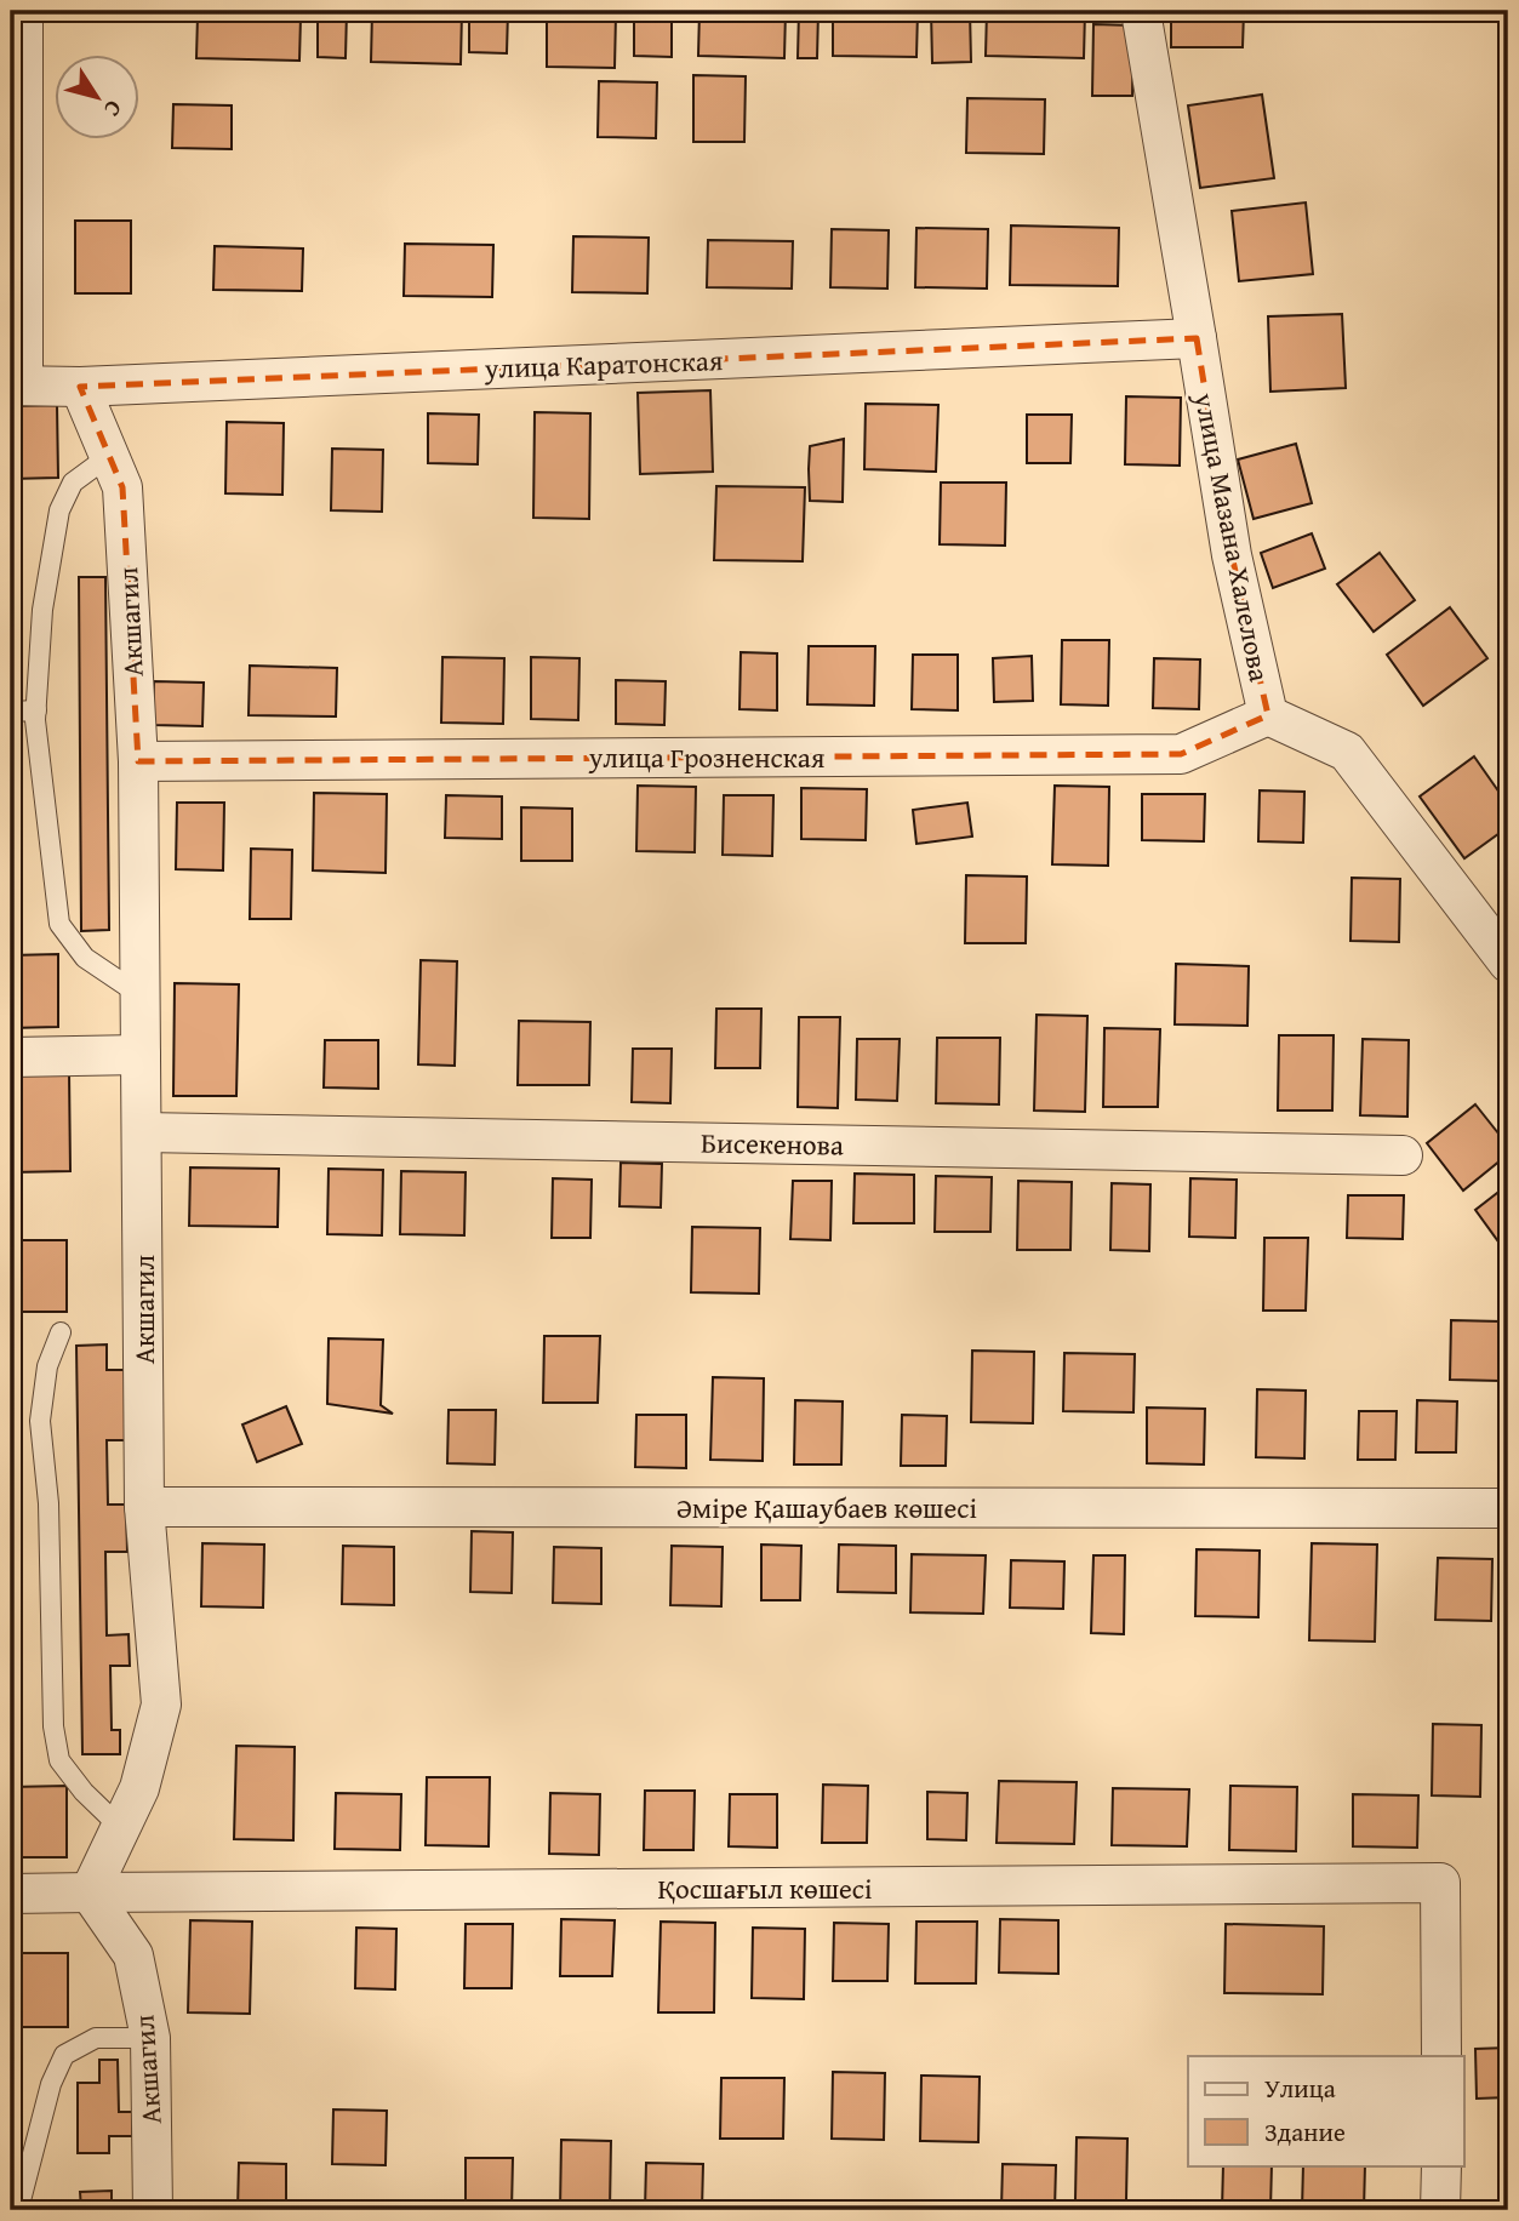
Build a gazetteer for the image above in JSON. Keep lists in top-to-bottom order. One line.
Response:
{"streets":{"street":["улица Каратонская","улица Мазана Халелова","Акшагил","улица Грозненская","Бисекенова","Әміре Қашаубаев көшесі","Қосшағыл көшесі"]},"crossings":[["улица Каратонская","улица Мазана Халелова"],["улица Каратонская","Акшагил"],["улица Мазана Халелова","улица Грозненская"],["Акшагил","улица Грозненская"],["Акшагил","Бисекенова"],["Акшагил","Әміре Қашаубаев көшесі"],["Акшагил","Қосшағыл көшесі"]],"legend":["Улица","Здание"],"north":"bottom right"}
